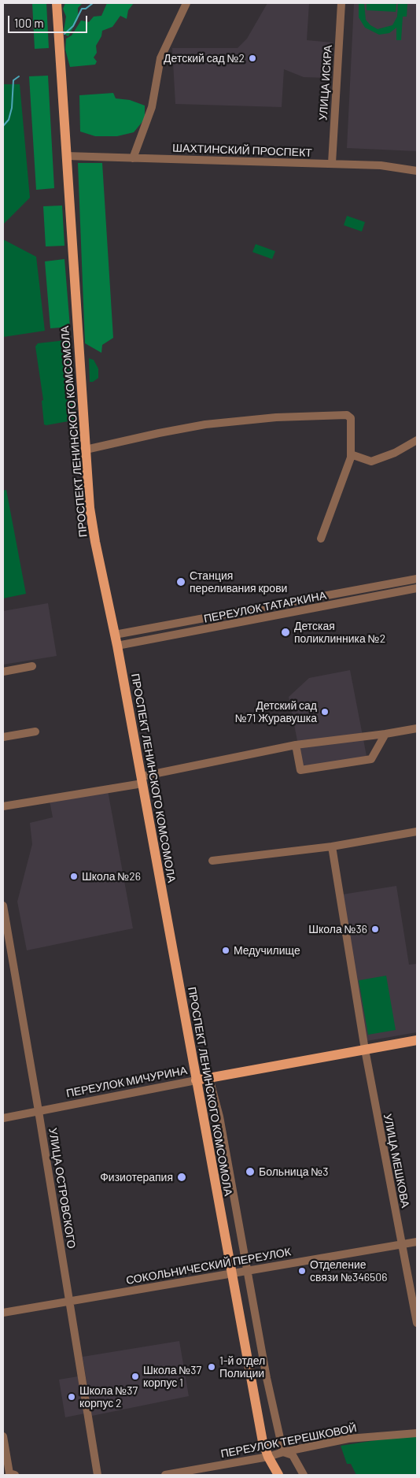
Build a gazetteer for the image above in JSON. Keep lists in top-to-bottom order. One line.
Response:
{"streets":{"main road":["ПРОСПЕКТ ЛЕНИНСКОГО КОМСОМОЛА","ПЕРЕУЛОК МИЧУРИНА"],"street":["УЛИЦА ИСКРА","ШАХТИНСКИЙ ПРОСПЕКТ","ПЕРЕУЛОК ТАТАРКИНА","УЛИЦА МЕШКОВА","УЛИЦА ОСТРОВСКОГО","СОКОЛЬНИЧЕСКИЙ ПЕРЕУЛОК","ПЕРЕУЛОК ТЕРЕШКОВОЙ"]},"crossings":[["УЛИЦА ИСКРА","ШАХТИНСКИЙ ПРОСПЕКТ"],["ШАХТИНСКИЙ ПРОСПЕКТ","ПРОСПЕКТ ЛЕНИНСКОГО КОМСОМОЛА"],["ПРОСПЕКТ ЛЕНИНСКОГО КОМСОМОЛА","ПЕРЕУЛОК ТАТАРКИНА"],["ПРОСПЕКТ ЛЕНИНСКОГО КОМСОМОЛА","ПЕРЕУЛОК МИЧУРИНА"],["ПРОСПЕКТ ЛЕНИНСКОГО КОМСОМОЛА","СОКОЛЬНИЧЕСКИЙ ПЕРЕУЛОК"],["ПРОСПЕКТ ЛЕНИНСКОГО КОМСОМОЛА","ПЕРЕУЛОК ТЕРЕШКОВОЙ"],["ПЕРЕУЛОК МИЧУРИНА","УЛИЦА МЕШКОВА"],["ПЕРЕУЛОК МИЧУРИНА","УЛИЦА ОСТРОВСКОГО"],["УЛИЦА МЕШКОВА","СОКОЛЬНИЧЕСКИЙ ПЕРЕУЛОК"],["УЛИЦА ОСТРОВСКОГО","СОКОЛЬНИЧЕСКИЙ ПЕРЕУЛОК"]],"places":["Детский сад №2","Станция переливания крови","Детская поликлинника №2","Детский сад №71 Журавушка","Школа №26","Школа №36","Медучилище","Больница №3","Физиотерапия","Отделение связи №346506","1-й отдел Полиции","Школа №37 корпус 1","Школа №37 корпус 2"],"scale_bar":"100 m"}
